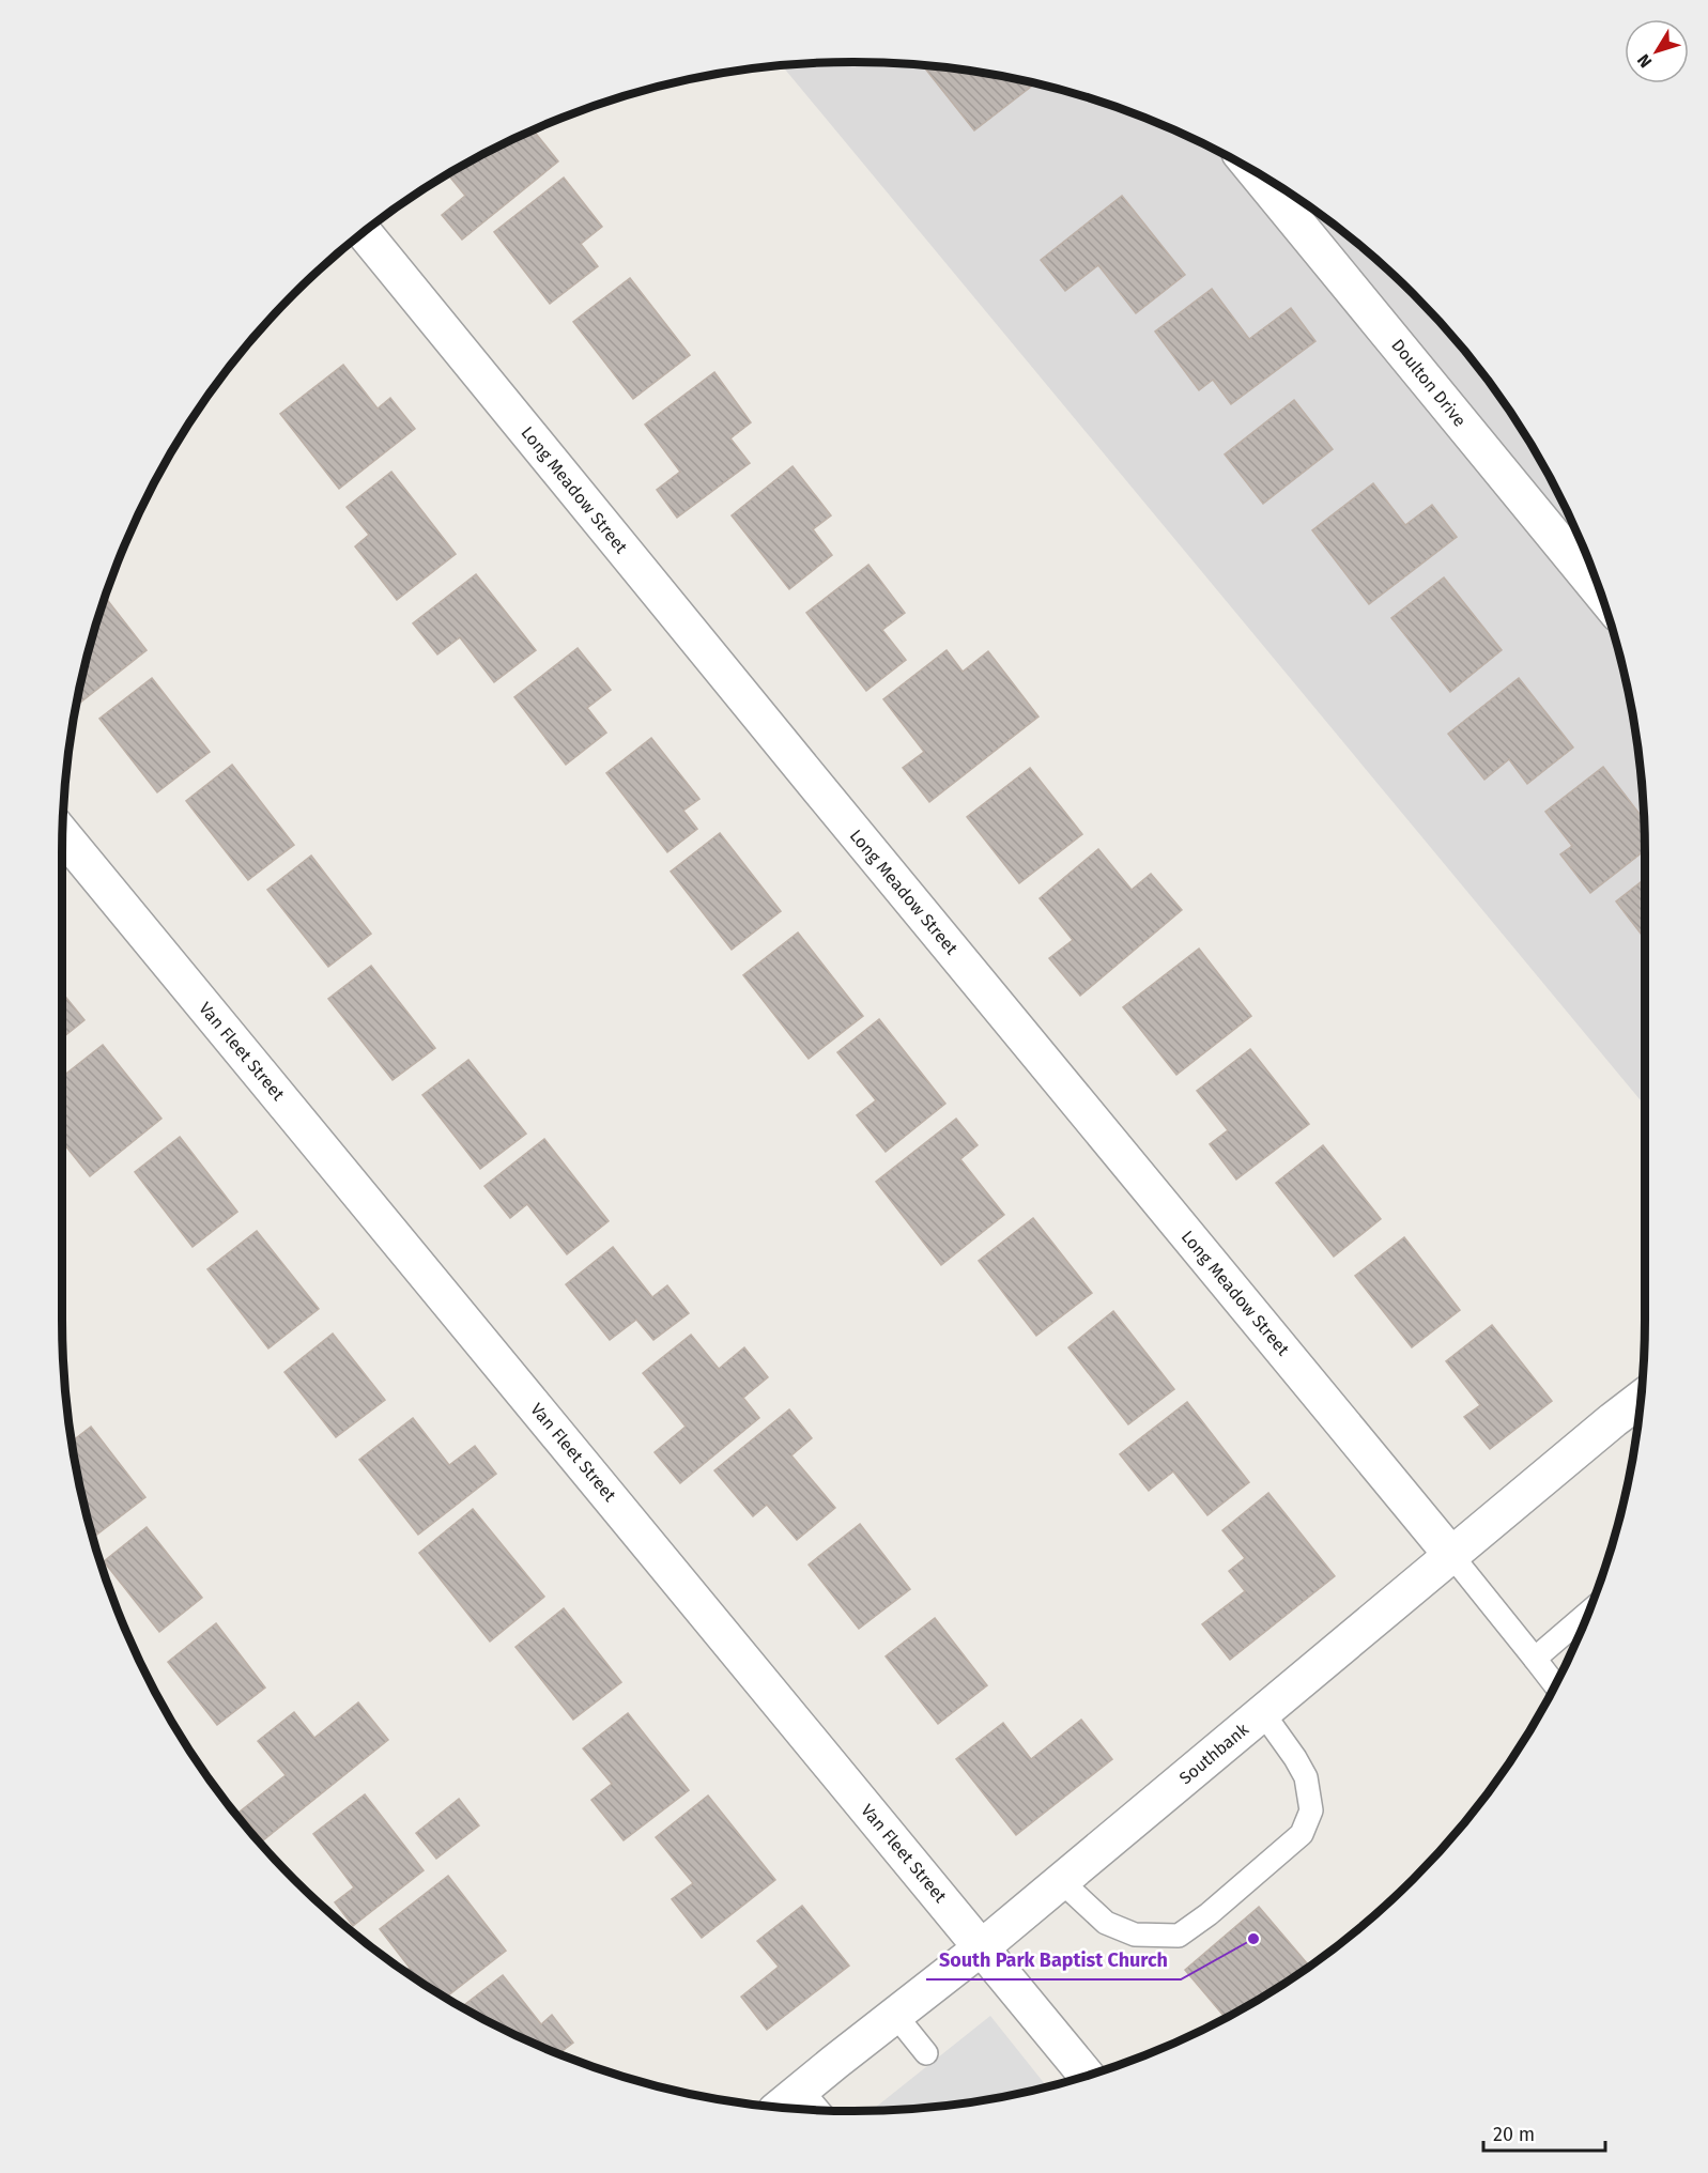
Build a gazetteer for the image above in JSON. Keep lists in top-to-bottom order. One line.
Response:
{"streets":{"street":["Doulton Drive","Long Meadow Street","Van Fleet Street","Southbank"]},"crossings":[["Long Meadow Street","Southbank"],["Van Fleet Street","Southbank"]],"places":["South Park Baptist Church"],"scale_bar":"20 m","north":"bottom left"}
